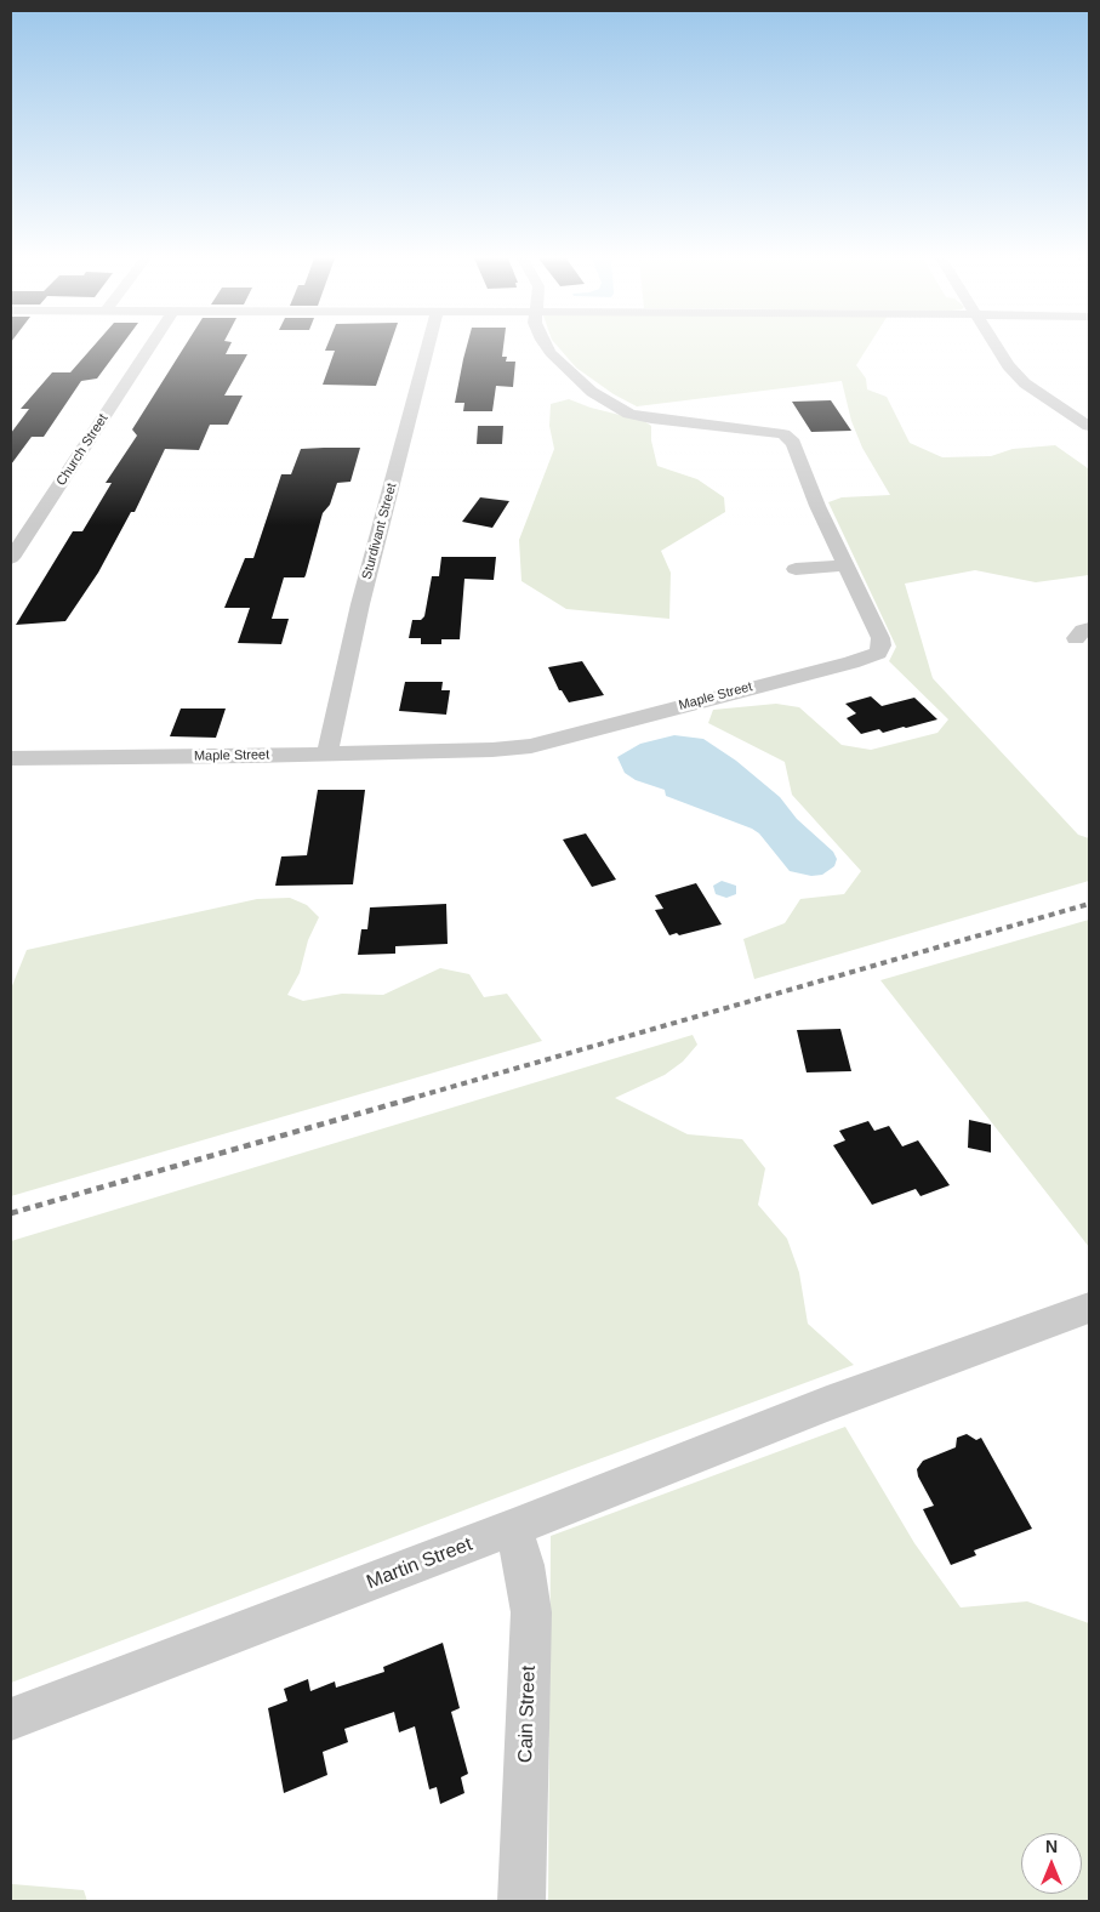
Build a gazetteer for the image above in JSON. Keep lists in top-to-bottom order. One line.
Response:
{"streets":{"street":["Church Street","Sturdivant Street","Maple Street","Martin Street","Cain Street"]},"crossings":[["Sturdivant Street","Maple Street"],["Martin Street","Cain Street"]],"north":"top"}
